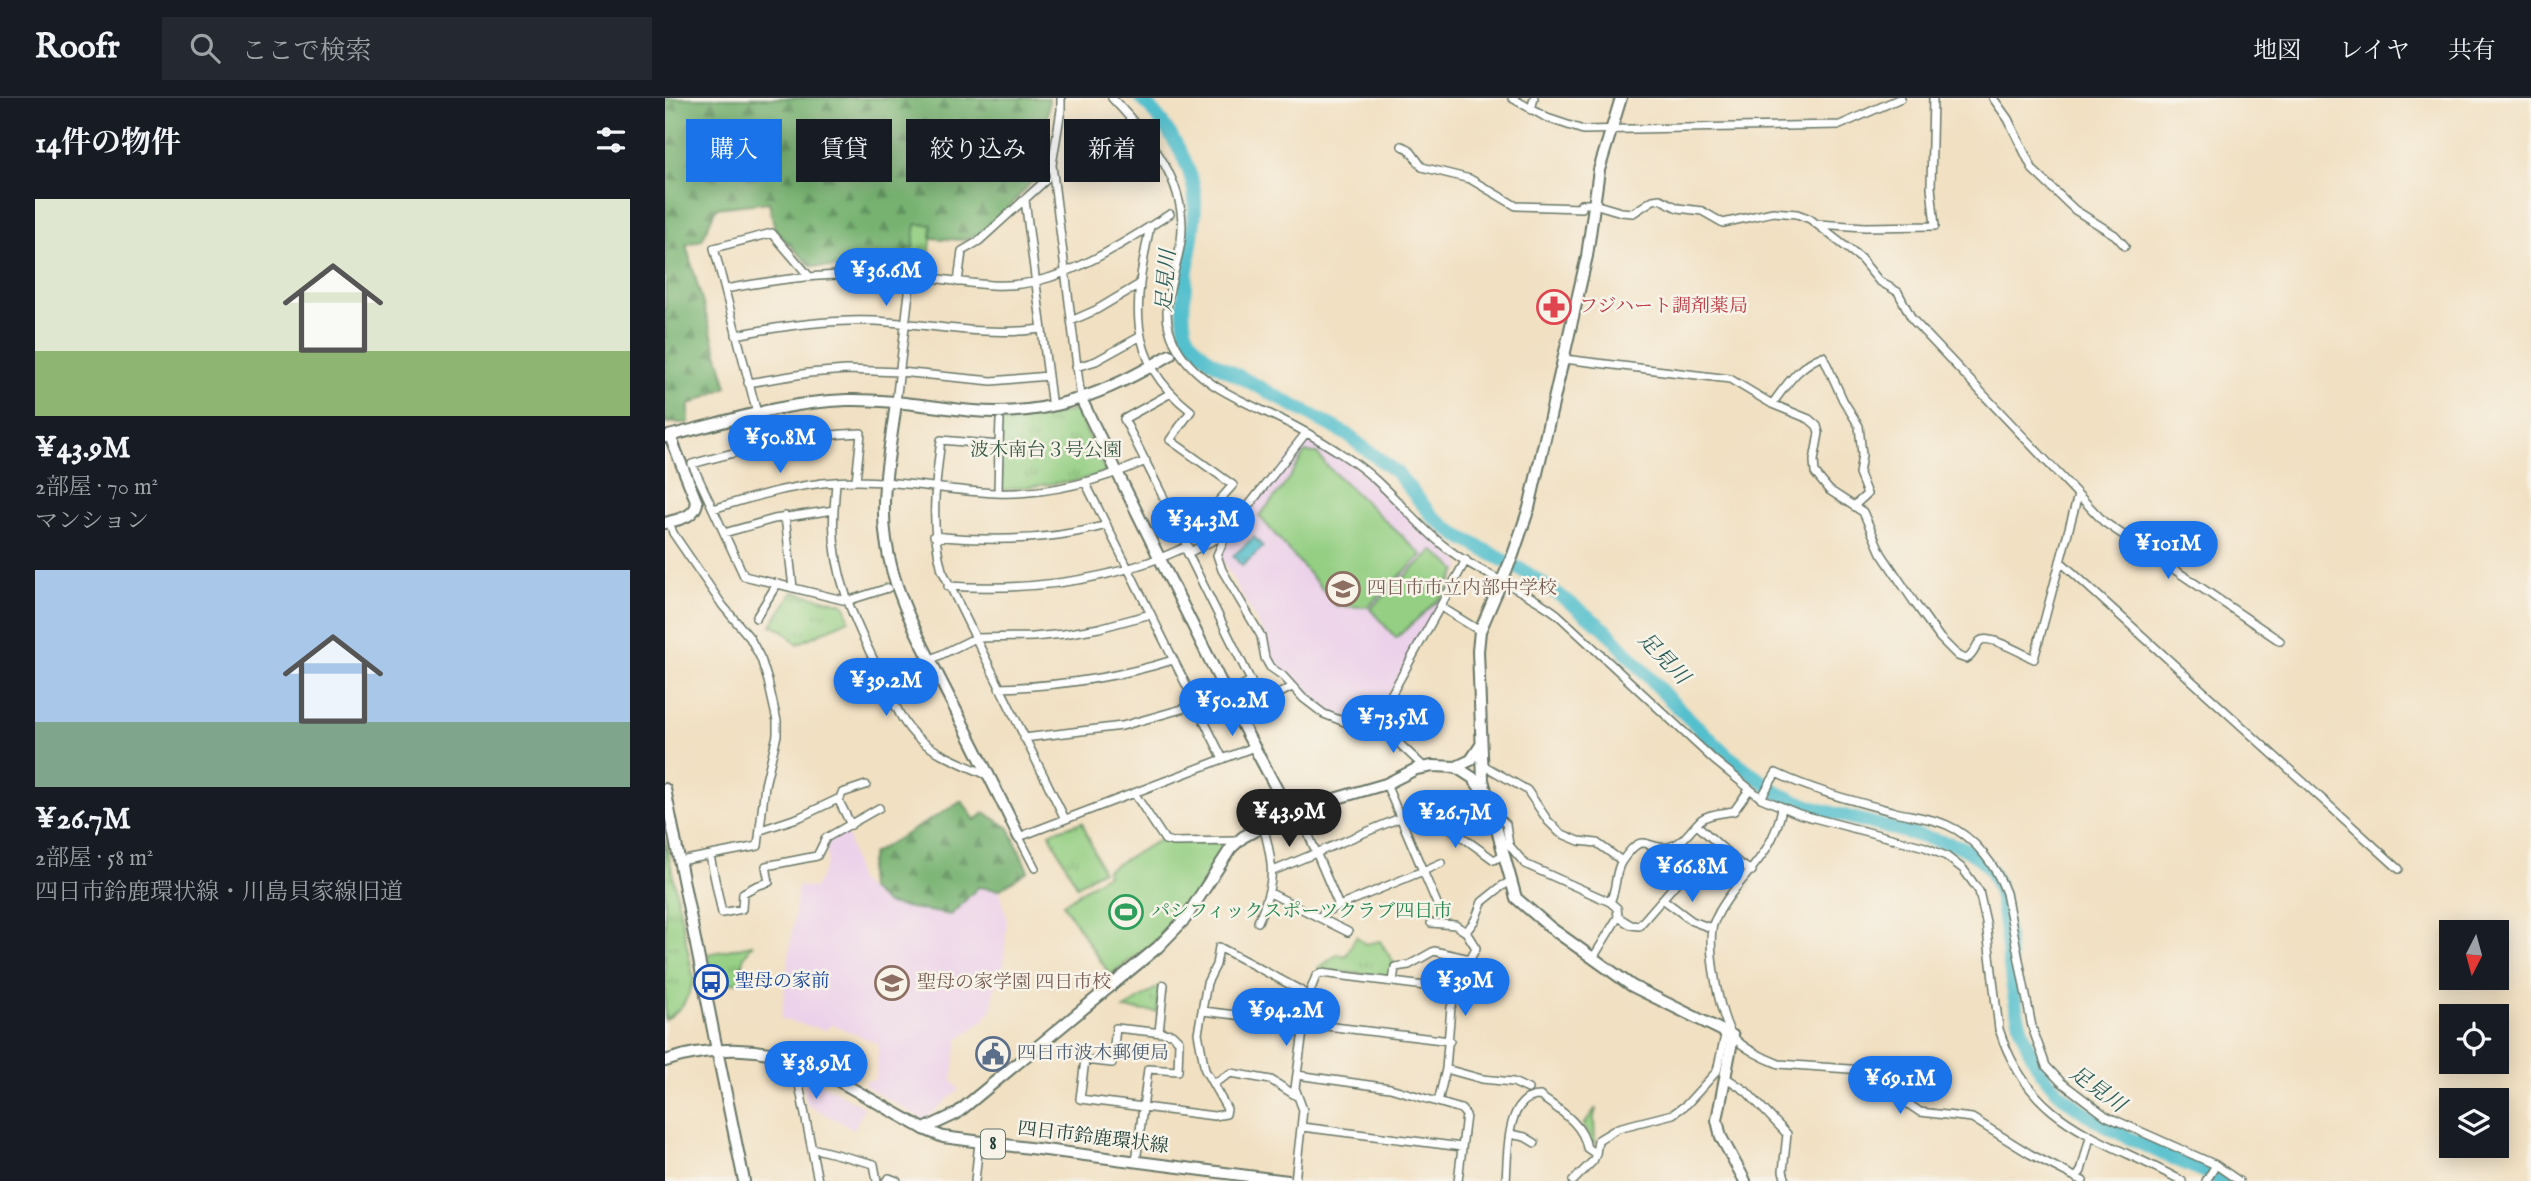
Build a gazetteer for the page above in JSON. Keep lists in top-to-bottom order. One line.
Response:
{"streets":{"street":["四日市鈴鹿環状線","8"]},"water":["足見川"],"parks":["波木南台３号公園"],"places":{"pharmacy":["フジハート調剤薬局"],"school or university":["四日市市立内部中学校","聖母の家学園 四日市校"],"sports":["パシフィックスポーツクラブ四日市"],"bus stop":["聖母の家前"],"public building":["四日市波木郵便局"]},"north":"bottom","page":{"header":"Roofr","search":"ここで検索","nav":["地図","レイヤ","共有"],"heading":"14件の物件","chip":["購入","賃貸","絞り込み","新着"],"list":[{"name":"¥43.9M","note":"2部屋 · 70 m² · マンション"},{"name":"¥26.7M","note":"2部屋 · 58 m² · 四日市鈴鹿環状線・川島貝家線旧道"}],"price":["¥36.6M","¥50.8M","¥34.3M","¥101M","¥39.2M","¥50.2M","¥73.5M","¥43.9M","¥26.7M","¥66.8M","¥39M","¥94.2M","¥38.9M","¥69.1M"]}}
